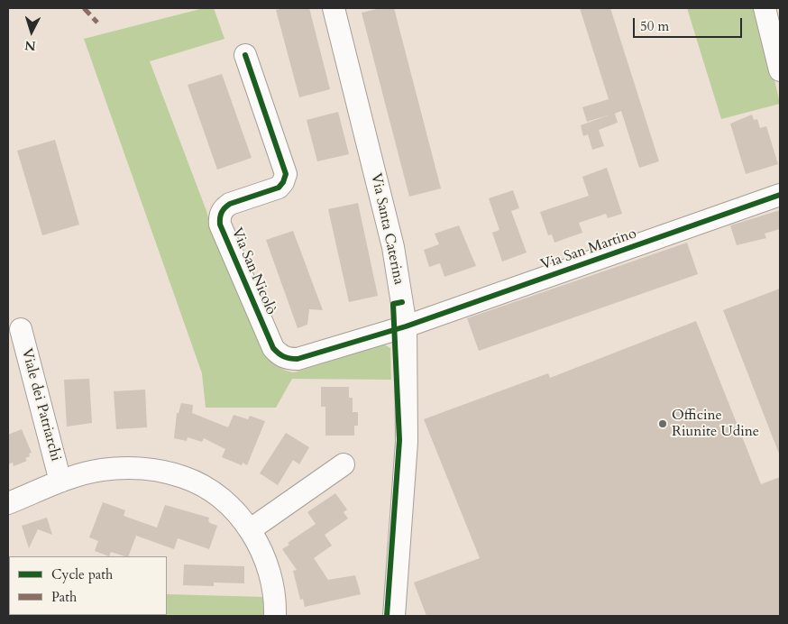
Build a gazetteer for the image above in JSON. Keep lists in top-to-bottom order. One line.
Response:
{"streets":{"street":["Via Santa Caterina","Via San Martino","Via San Nicolò","Viale dei Patriarchi"]},"crossings":[["Via Santa Caterina","Via San Martino"],["Via Santa Caterina","Via San Nicolò"],["Via San Martino","Via San Nicolò"]],"places":["Officine Riunite Udine"],"legend":["Cycle path","Path"],"scale_bar":"50 m","north":"bottom"}
